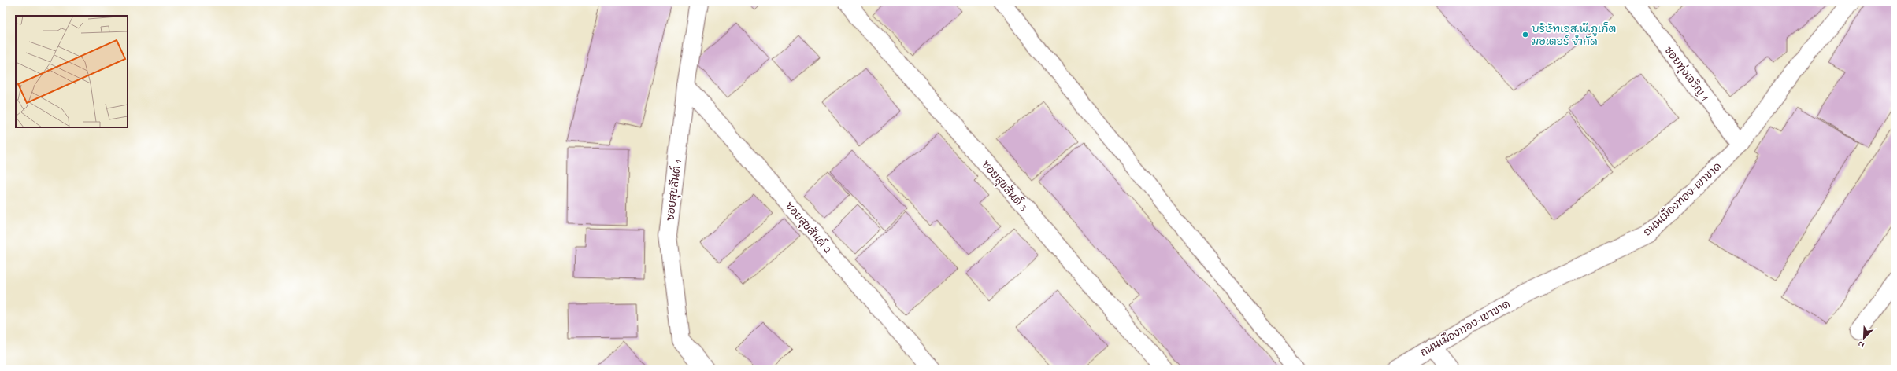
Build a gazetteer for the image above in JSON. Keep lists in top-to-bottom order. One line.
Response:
{"streets":{"street":["ซอยทุ่งเจริญ 1","ซอยสุขสันต์ 3","ซอยสุขสันต์ 1","ถนนเมืองทอง-เขาขาด","ซอยสุขสันต์ 2"]},"crossings":[["ซอยทุ่งเจริญ 1","ถนนเมืองทอง-เขาขาด"],["ซอยสุขสันต์ 1","ซอยสุขสันต์ 2"]],"places":["บริษัทเอส.พี.ภูเก็ต มอเตอร์ จำกัด"],"north":"bottom left"}
